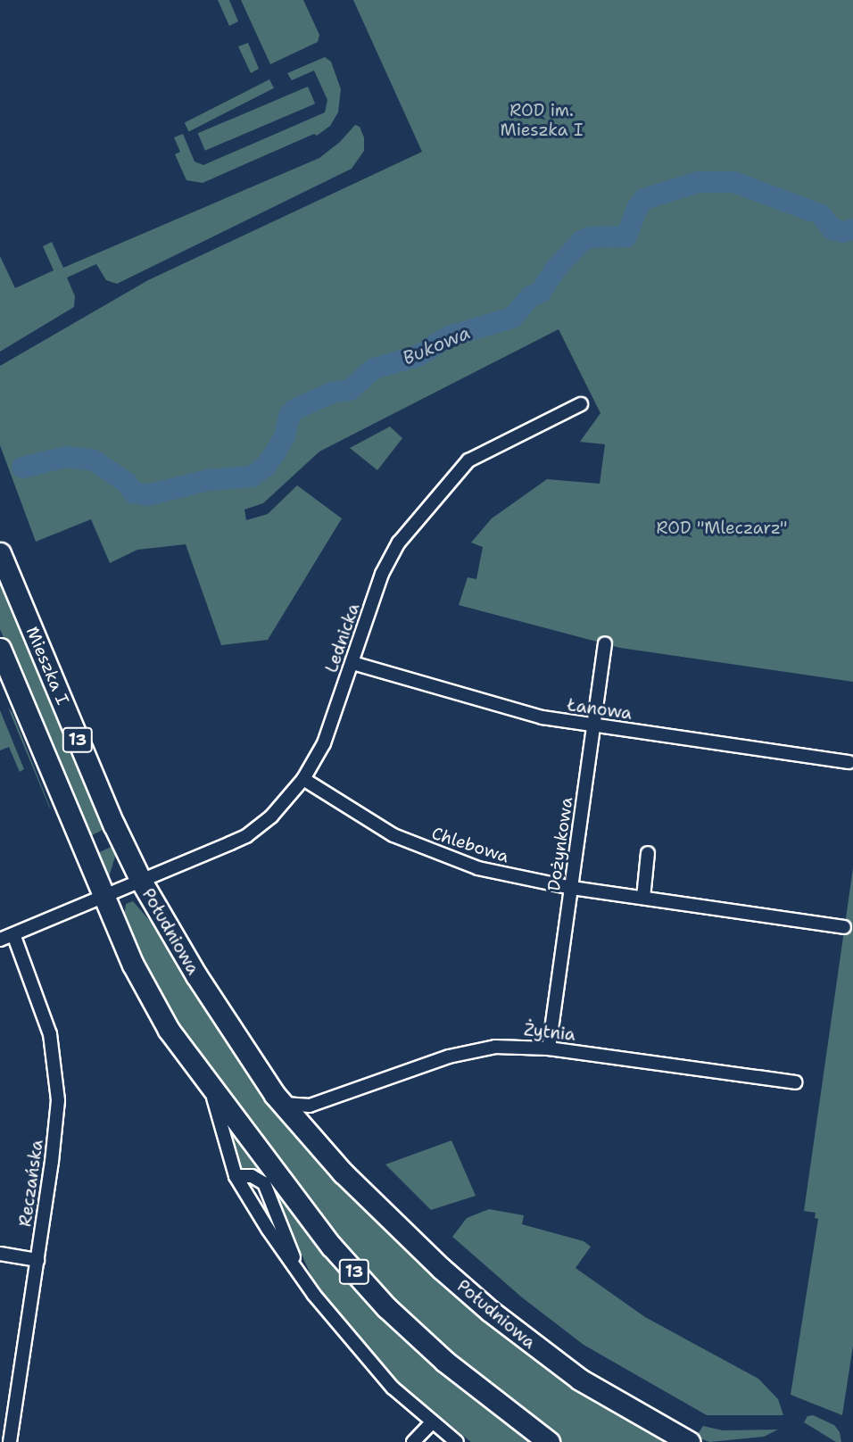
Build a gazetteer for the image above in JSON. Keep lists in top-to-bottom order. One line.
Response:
{"streets":{"main road":["Mieszka I","13","Południowa"],"street":["Lednicka","Łanowa","Dożynkowa","Chlebowa","Żytnia","Reczańska"]},"crossings":[["Lednicka","Mieszka I"],["Lednicka","Łanowa"],["Lednicka","Chlebowa"],["Lednicka","Południowa"],["Mieszka I","Południowa"],["Łanowa","Dożynkowa"],["13","Południowa"],["Dożynkowa","Chlebowa"],["Dożynkowa","Żytnia"],["Południowa","Żytnia"],["Południowa","Reczańska"]],"water":["Bukowa"],"parks":["ROD im. Mieszka I","ROD \"Mleczarz\""]}
